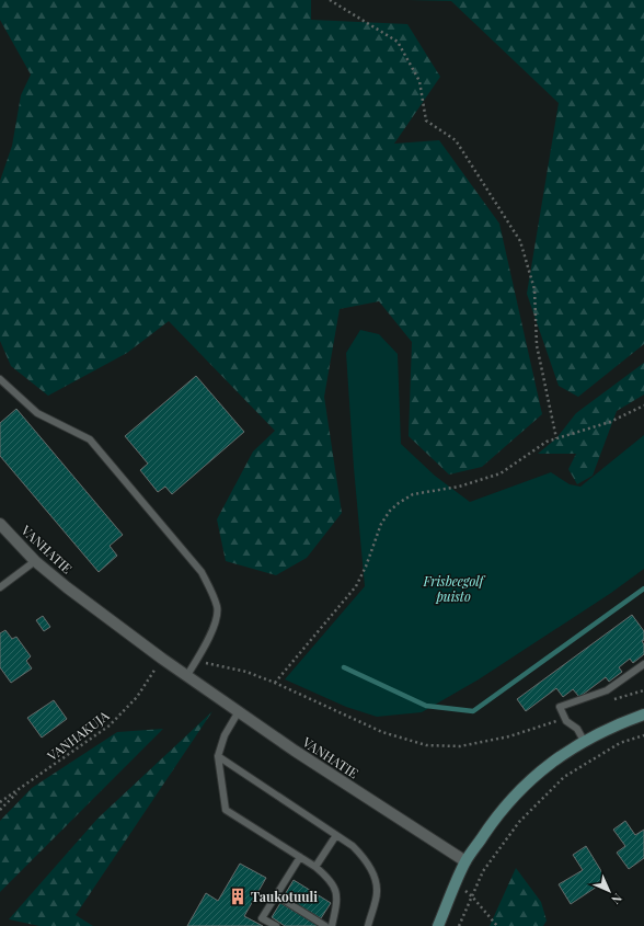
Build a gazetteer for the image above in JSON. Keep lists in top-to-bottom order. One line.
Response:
{"streets":{"street":["VANHATIE"],"path":["VANHAKUJA"]},"crossings":[["VANHATIE","VANHAKUJA"]],"parks":["Frisbeegolf puisto"],"places":{"building":["Taukotuuli"]},"north":"bottom right"}
